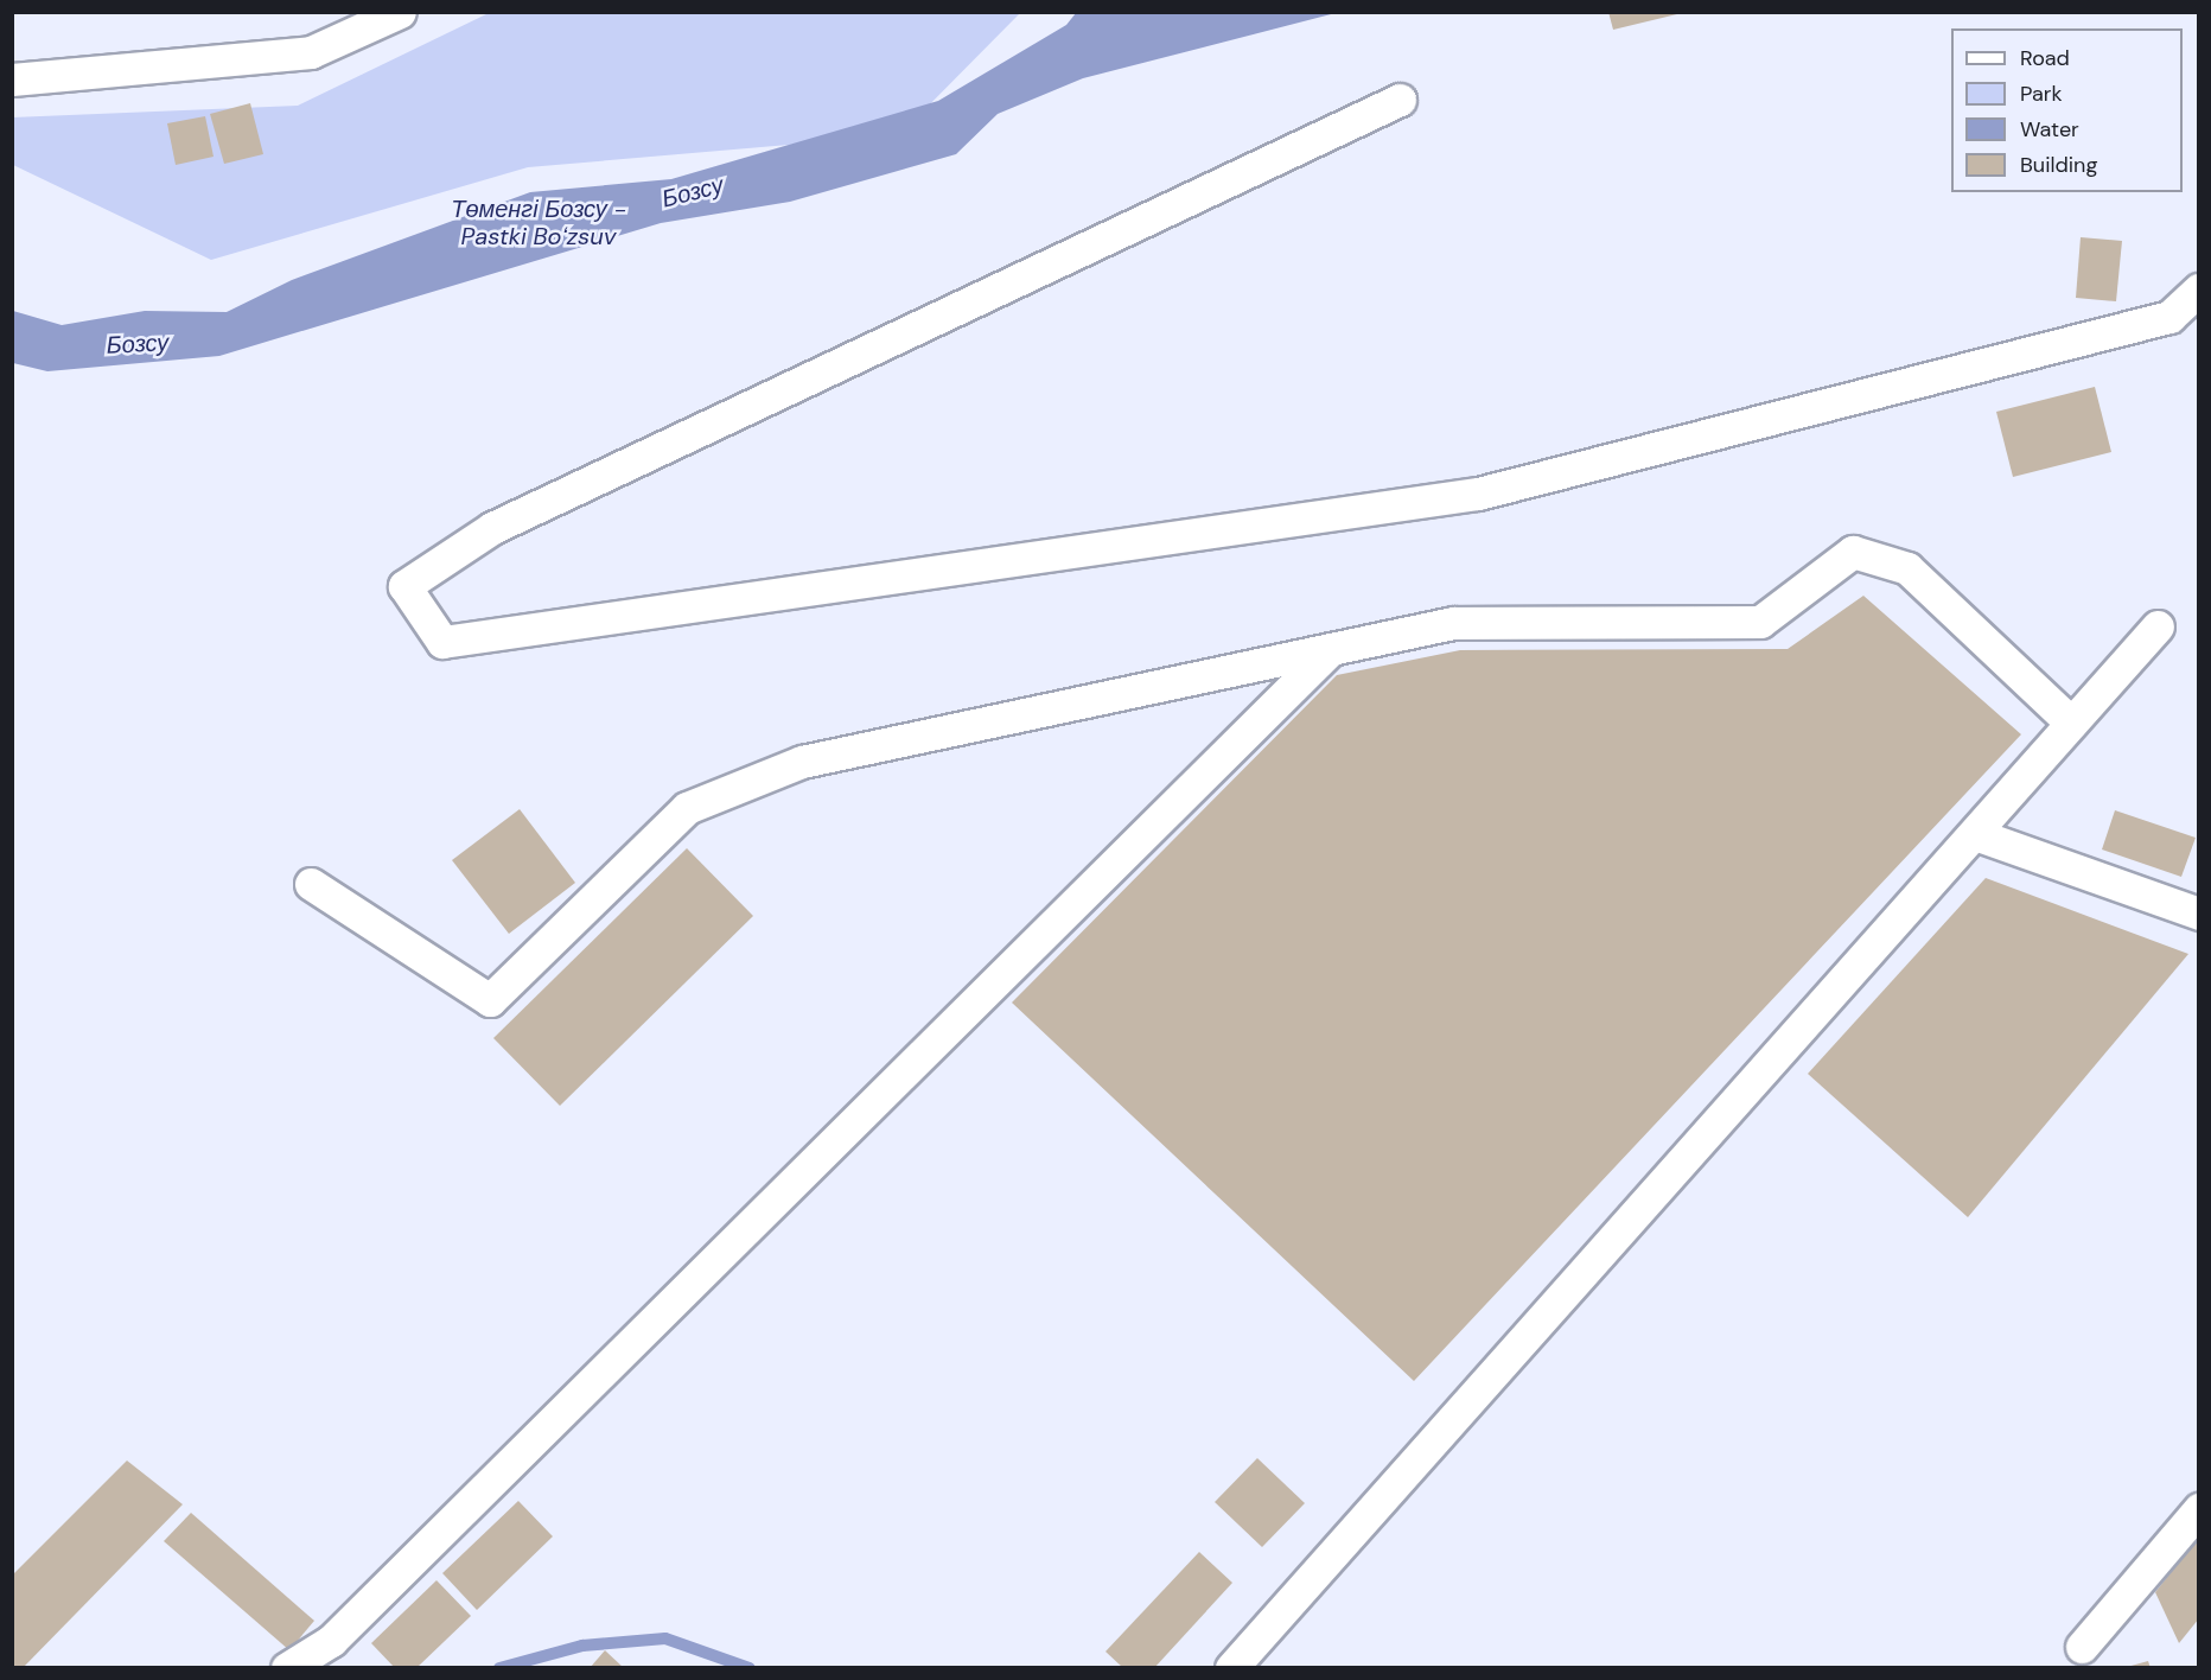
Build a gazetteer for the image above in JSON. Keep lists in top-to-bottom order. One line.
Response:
{"water":["Бозсу","Төменгі Бозсу - Pastki Boʻzsuv"],"legend":["Road","Park","Water","Building"]}
